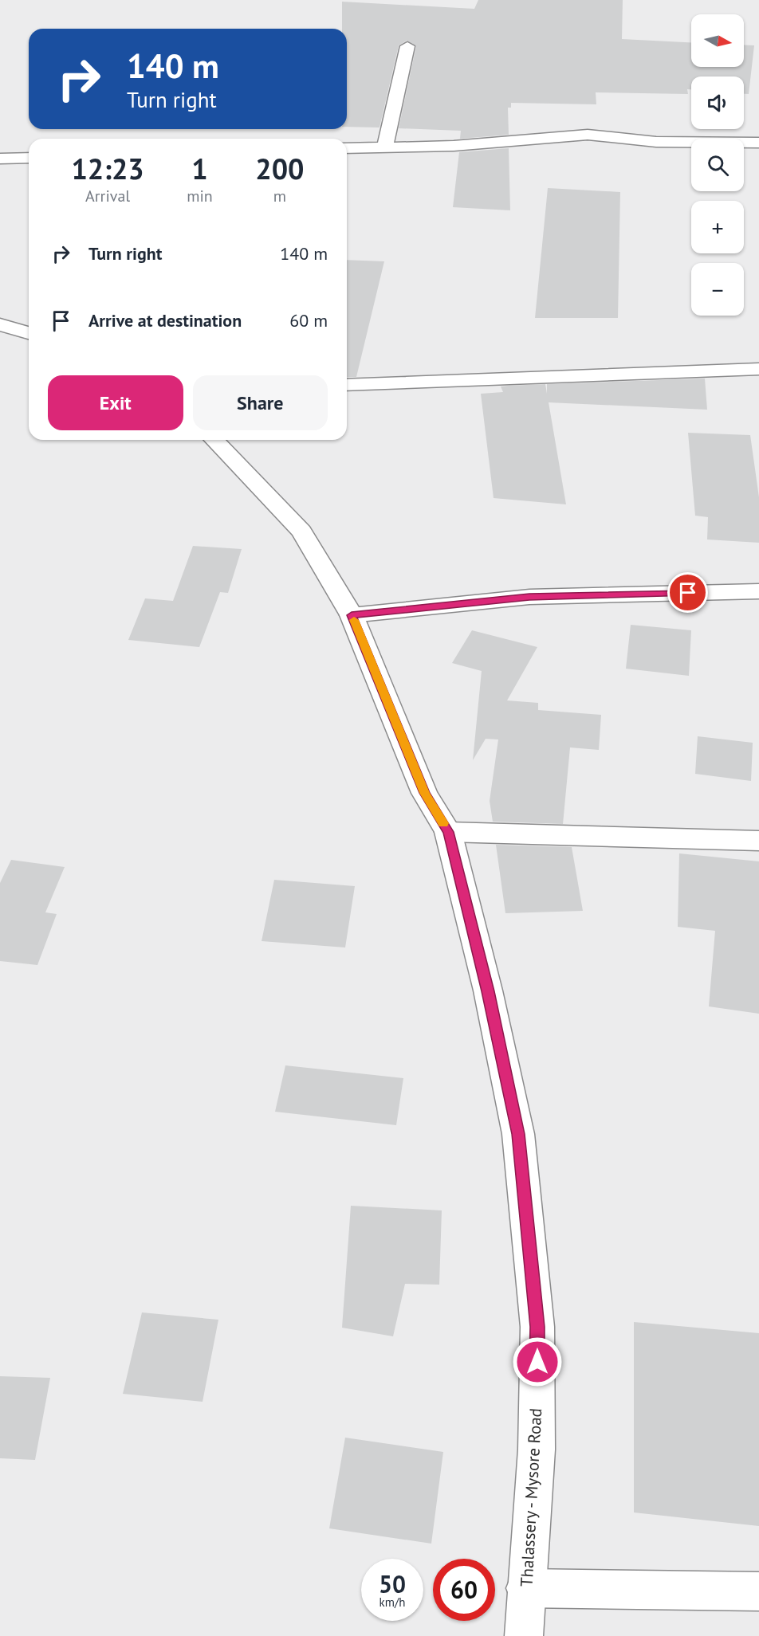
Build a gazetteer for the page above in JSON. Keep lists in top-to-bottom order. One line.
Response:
{"streets":{"street":["Thalassery - Mysore Road"]},"north":"right","page":{"map_buttons":["+","−"],"turn":["140 m","Turn right"],"eta":["12:23","Arrival","1","min","200","m"],"list":[{"name":"Turn right","value":"140 m"},{"name":"Arrive at destination","value":"60 m"}],"buttons":["Exit","Share"],"speed":"50 km/h","limit":"60"}}
